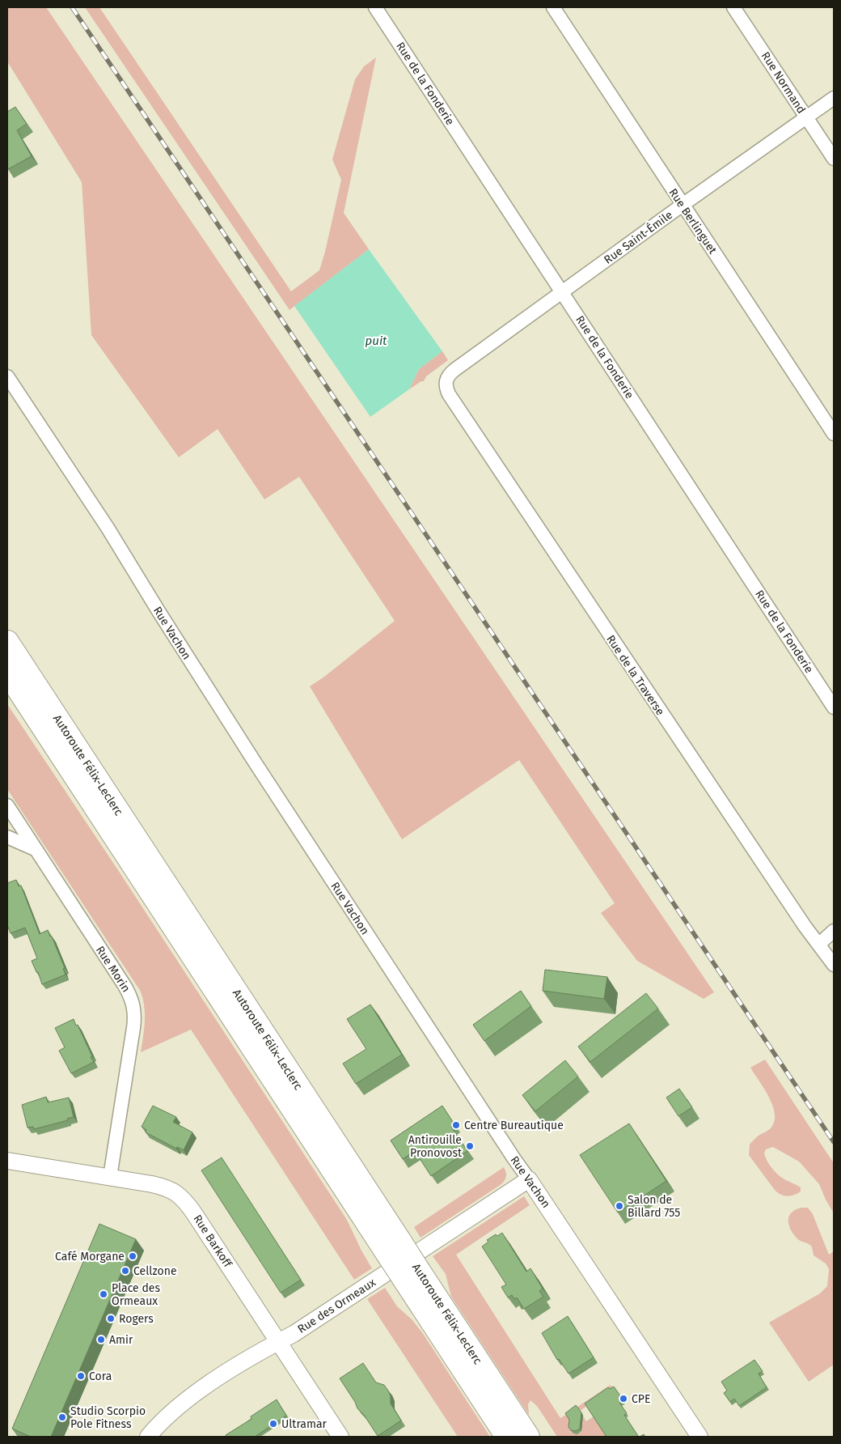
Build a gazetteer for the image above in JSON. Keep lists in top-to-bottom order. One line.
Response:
{"streets":{"highway":["Autoroute Félix-Leclerc"],"street":["Rue Normand","Rue de la Fonderie","Rue Berlinguet","Rue Saint-Émile","Rue Vachon","Rue de la Traverse","Rue Morin","Rue Barkoff","Rue des Ormeaux"]},"crossings":[["Rue Normand","Rue Saint-Émile"],["Rue de la Fonderie","Rue Saint-Émile"],["Rue Berlinguet","Rue Saint-Émile"],["Rue Saint-Émile","Rue de la Traverse"],["Rue Vachon","Rue des Ormeaux"],["Rue Morin","Rue Barkoff"],["Rue Barkoff","Rue des Ormeaux"]],"water":["puit"],"places":["Centre Bureautique","Antirouille Pronovost","Salon de Billard 755","Café Morgane","Cellzone","Place des Ormeaux","Rogers","Amir","Cora","CPE","Studio Scorpio Pole Fitness","Ultramar"]}
